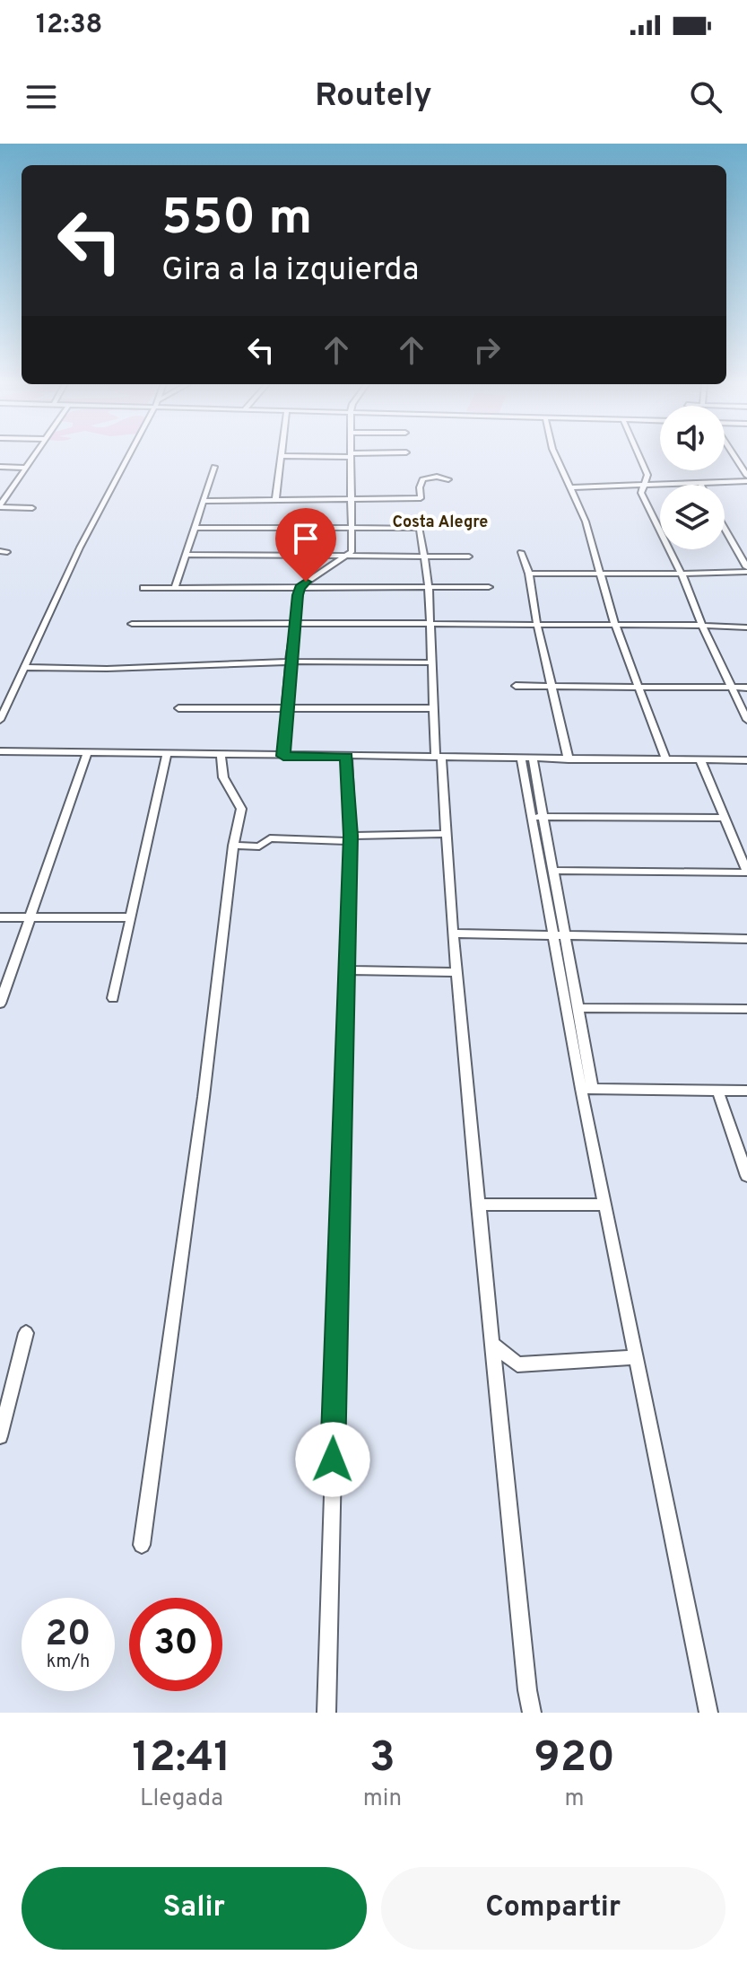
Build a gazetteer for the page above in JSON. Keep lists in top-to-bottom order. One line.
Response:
{"districts":["Costa Alegre"],"page":{"status":"12:38","header":"Routely","turn":["550 m","Gira a la izquierda"],"speed":"20 km/h","limit":"30","eta":["12:41","Llegada","3","min","920","m"],"buttons":["Salir","Compartir"]}}
